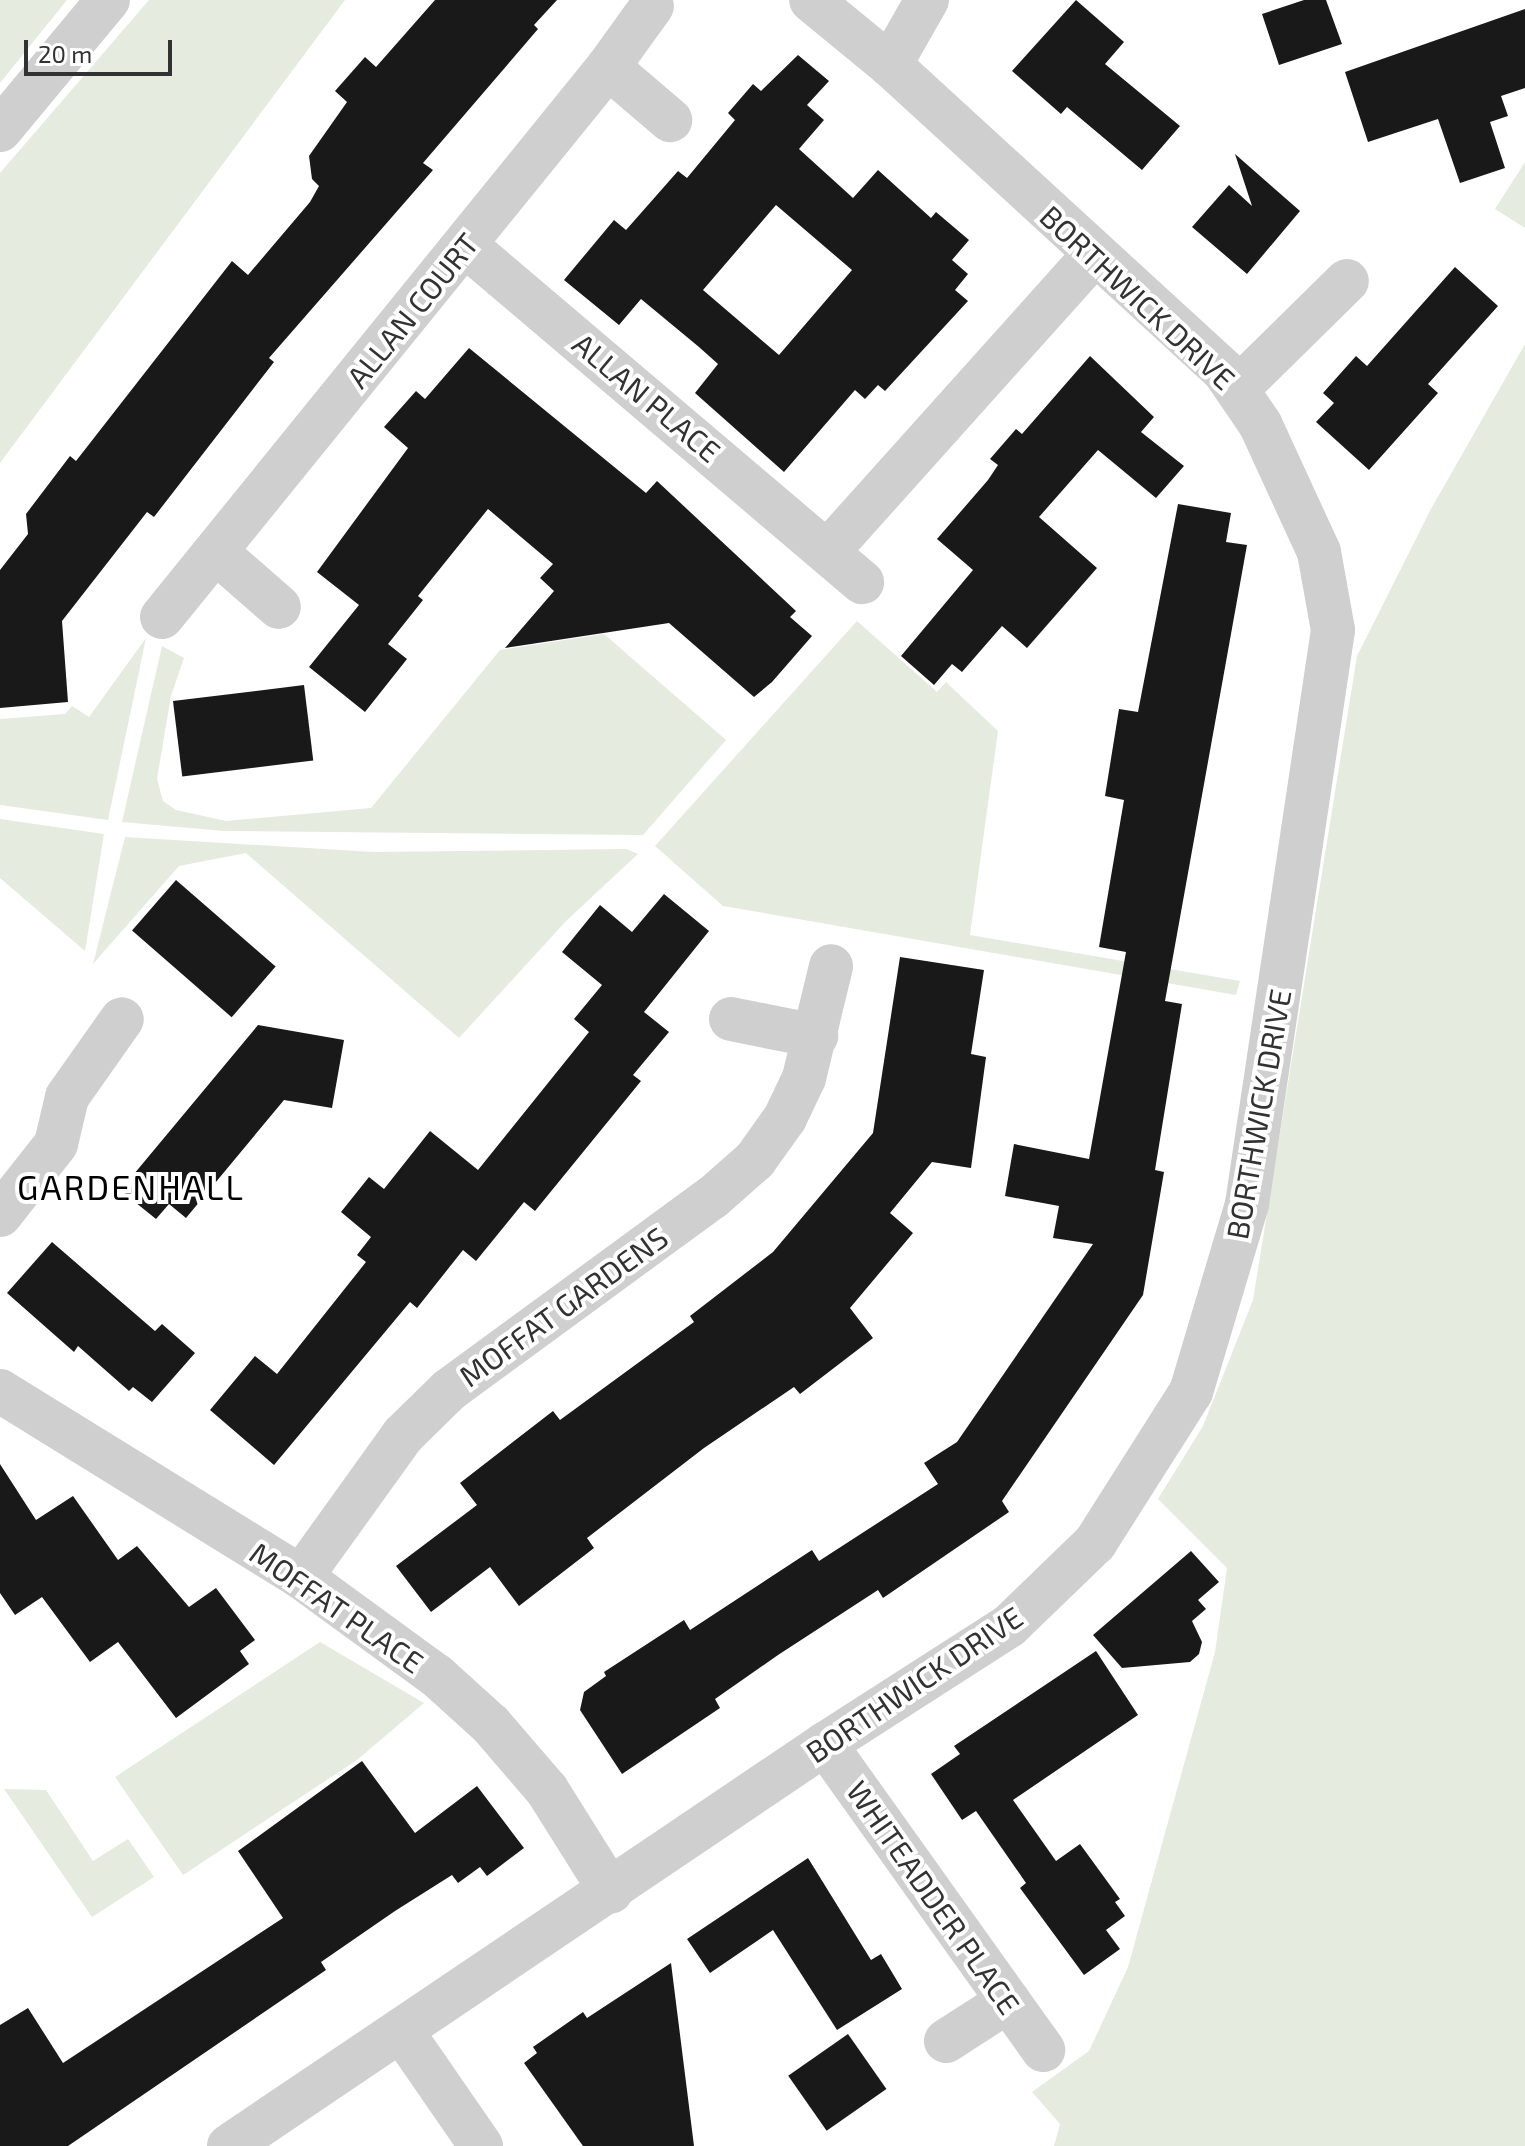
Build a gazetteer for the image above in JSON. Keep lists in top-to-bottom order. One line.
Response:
{"streets":{"street":["BORTHWICK DRIVE","ALLAN COURT","ALLAN PLACE","MOFFAT GARDENS","MOFFAT PLACE","WHITEADDER PLACE"]},"crossings":[["BORTHWICK DRIVE","MOFFAT PLACE"],["BORTHWICK DRIVE","WHITEADDER PLACE"],["ALLAN COURT","ALLAN PLACE"],["MOFFAT GARDENS","MOFFAT PLACE"]],"districts":["GARDENHALL"],"scale_bar":"20 m"}
